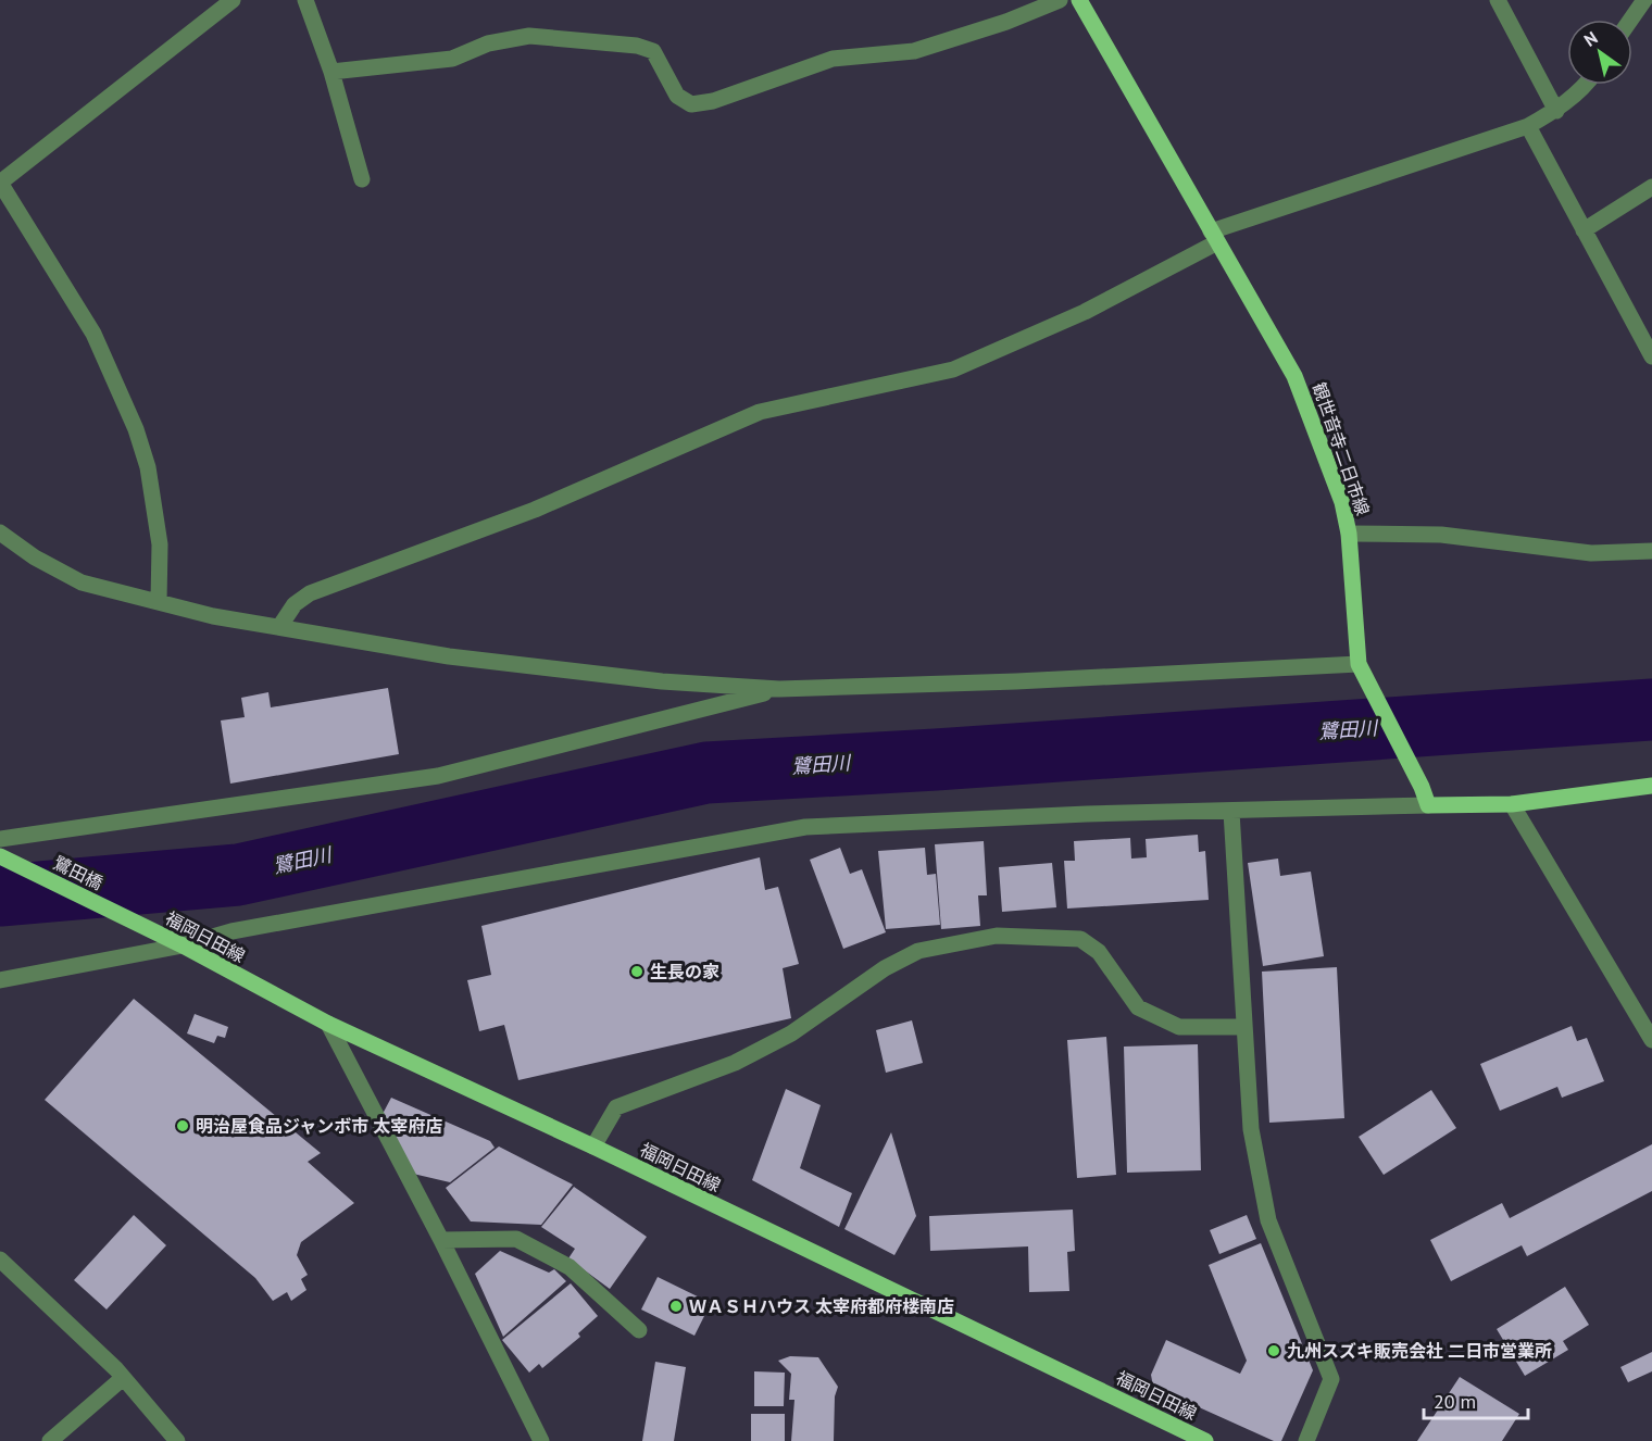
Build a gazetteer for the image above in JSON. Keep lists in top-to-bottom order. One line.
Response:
{"streets":{"main road":["観世音寺二日市線","鷺田橋","福岡日田線"]},"crossings":[["鷺田橋","福岡日田線"]],"water":["鷺田川"],"places":["生長の家","明治屋食品ジャンボ市 太宰府店","ＷＡＳＨハウス 太宰府都府楼南店","九州スズキ販売会社 二日市営業所"],"scale_bar":"20 m","north":"top left"}
